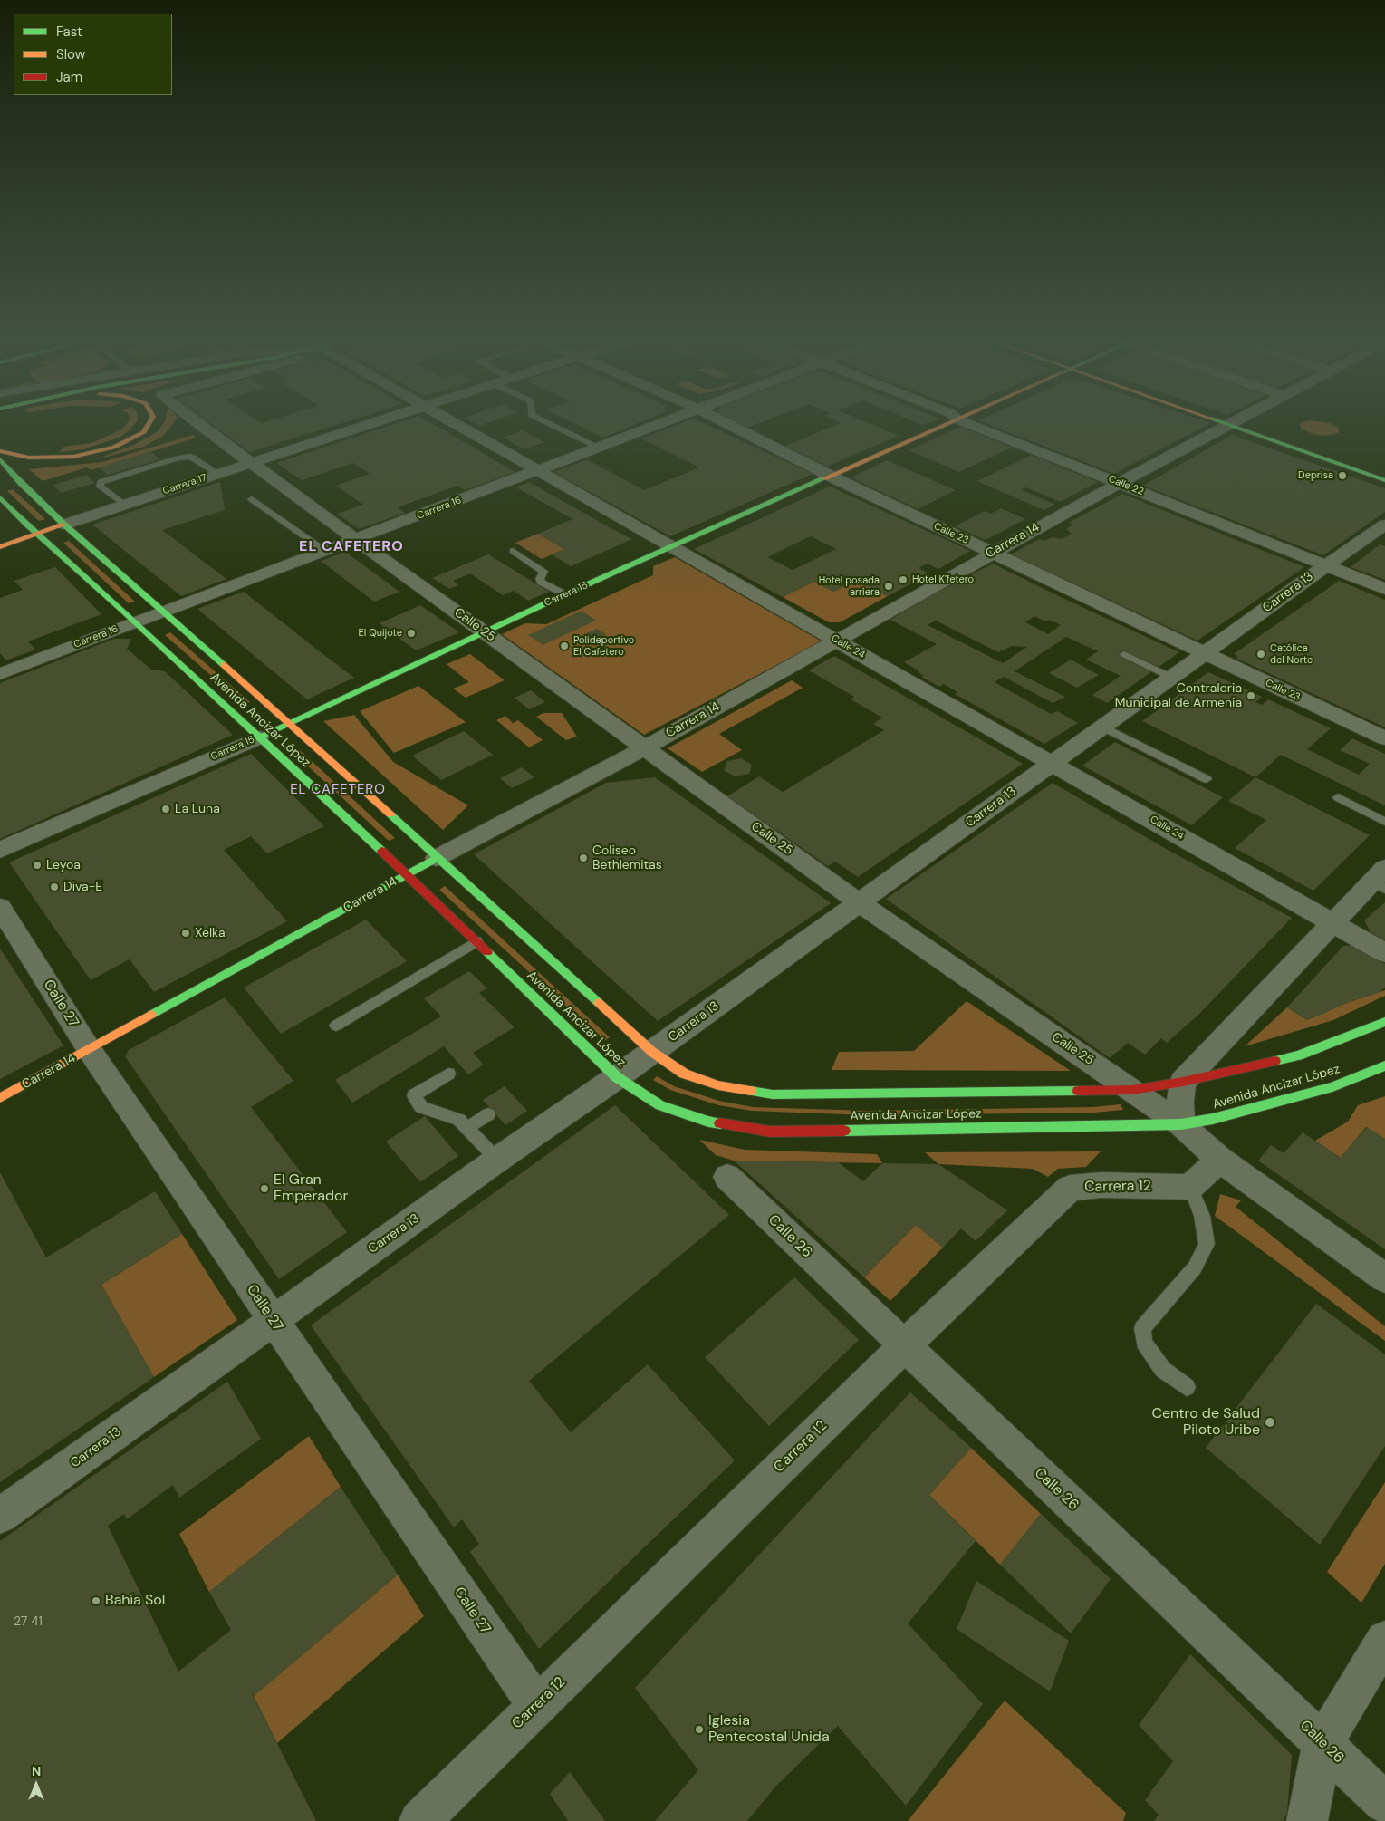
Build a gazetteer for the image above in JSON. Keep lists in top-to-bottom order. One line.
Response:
{"streets":{"main road":["Carrera 17","Carrera 14","Carrera 15","Avenida Ancizar López"],"street":["Calle 22","Carrera 16","Calle 23","Carrera 13","Calle 25","Calle 24","Calle 27","Carrera 12","Calle 26"]},"crossings":[["Carrera 17","Calle 25"],["Carrera 17","Avenida Ancizar López"],["Calle 22","Carrera 14"],["Calle 22","Carrera 13"],["Carrera 16","Calle 25"],["Carrera 16","Calle 24"],["Carrera 16","Avenida Ancizar López"],["Calle 23","Carrera 14"],["Calle 23","Carrera 13"],["Calle 23","Carrera 15"],["Carrera 14","Calle 25"],["Carrera 14","Calle 24"],["Carrera 14","Avenida Ancizar López"],["Carrera 14","Calle 27"],["Carrera 13","Calle 25"],["Carrera 13","Calle 24"],["Carrera 13","Avenida Ancizar López"],["Carrera 13","Calle 27"],["Carrera 15","Calle 25"],["Carrera 15","Calle 24"],["Carrera 15","Avenida Ancizar López"],["Calle 25","Avenida Ancizar López"],["Calle 27","Carrera 12"],["Carrera 12","Calle 26"]],"districts":["EL CAFETERO","EL CAFETERO"],"places":["Deprisa","Hotel K'fetero","Hotel posada arriera","El Quijote","Polideportivo El Cafetero","Católica del Norte","Contraloria Municipal de Armenia","La Luna","Coliseo Bethlemitas","Leyoa","Diva-E","Xelka","El Gran Emperador","Centro de Salud Piloto Uribe","Bahía Sol","Iglesia Pentecostal Unida"],"house_numbers":["27 41"],"legend":["Fast","Slow","Jam"],"north":"top"}
